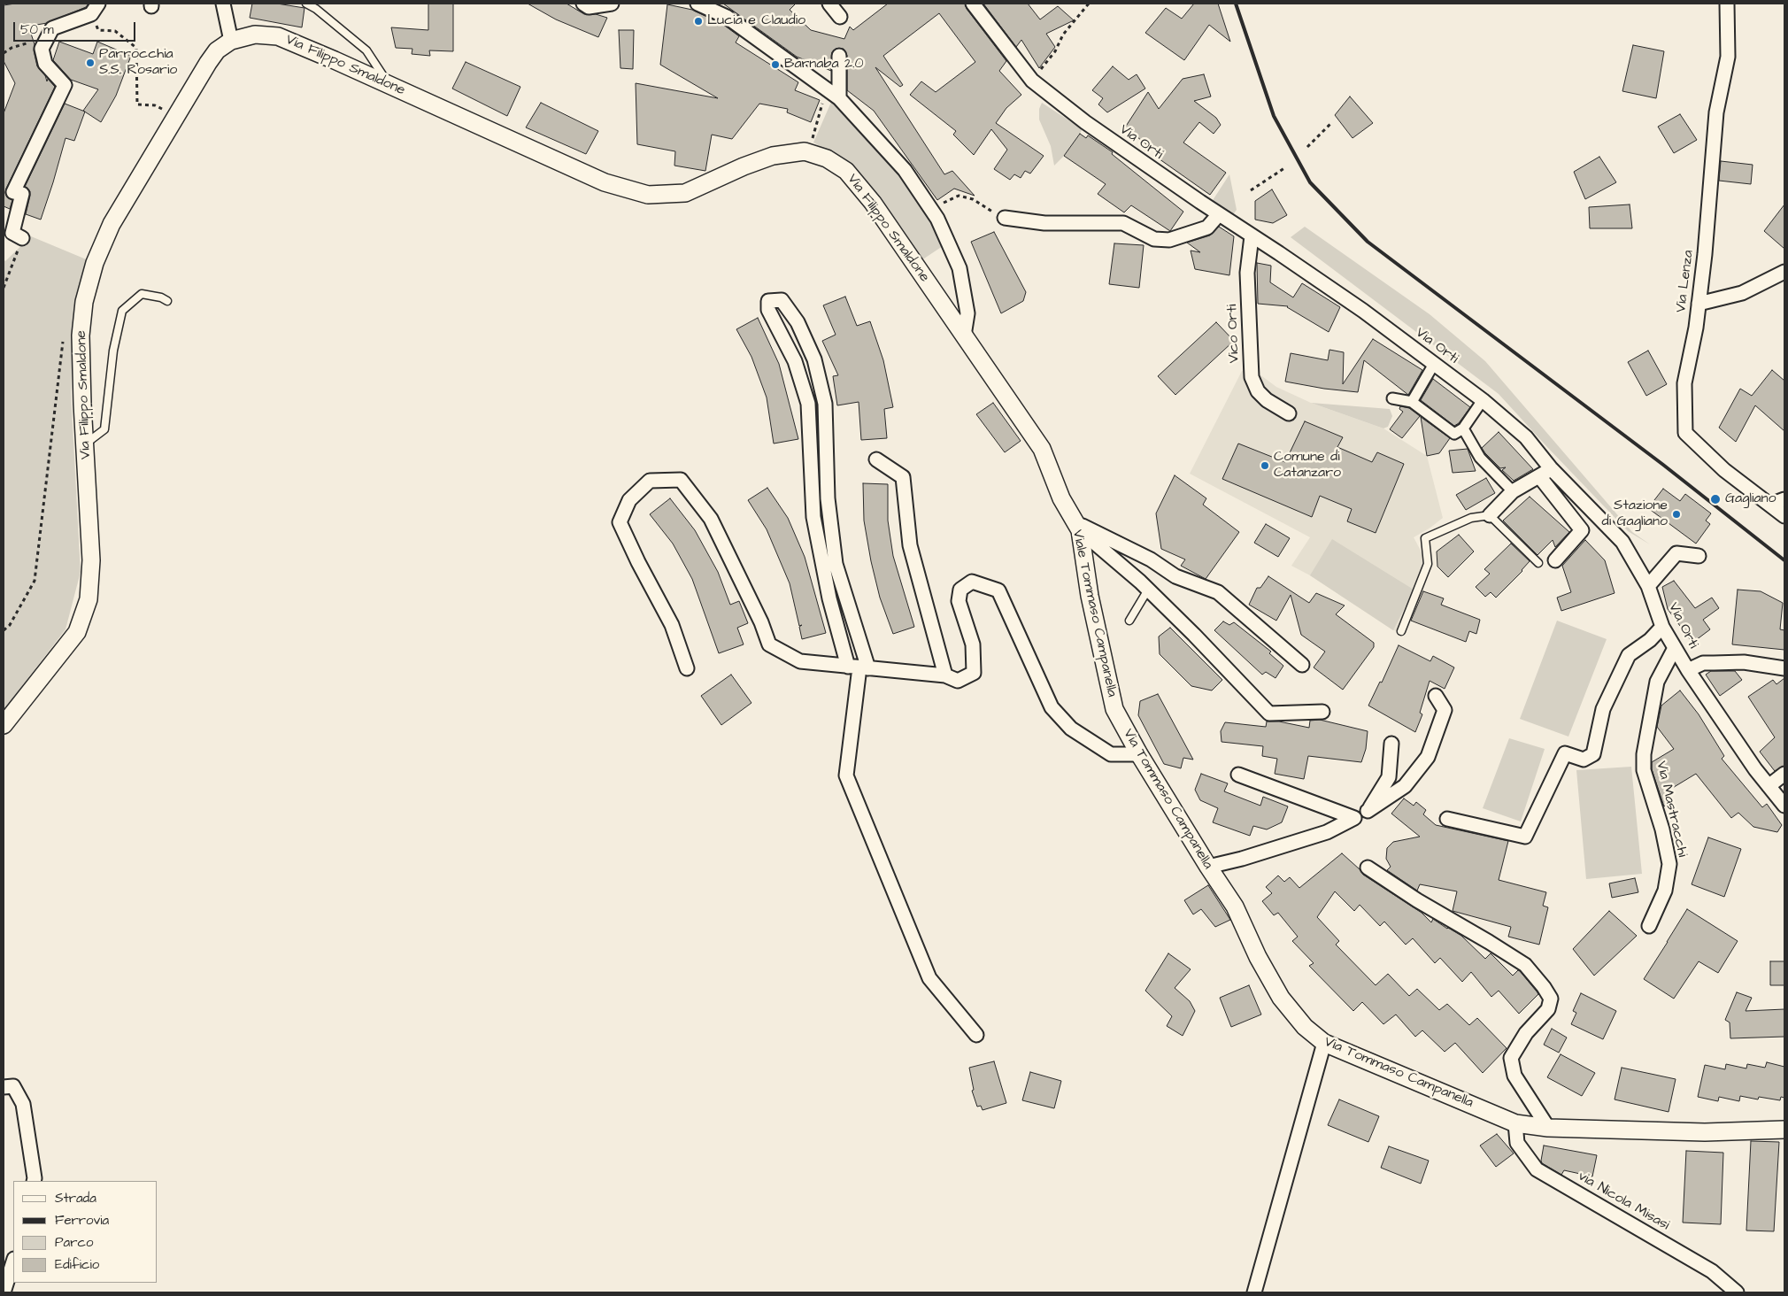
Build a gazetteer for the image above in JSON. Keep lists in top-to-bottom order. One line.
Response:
{"streets":{"street":["Via Filippo Smaldone","Via Orti","Via Lenza","Vico Orti","Viale Tommaso Campanella","Via Tommaso Campanella","Via Mastracchi","via Nicola Misasi"]},"crossings":[["Via Filippo Smaldone","Viale Tommaso Campanella"],["Via Orti","Vico Orti"],["Via Orti","Via Mastracchi"],["Viale Tommaso Campanella","Via Tommaso Campanella"],["Via Tommaso Campanella","via Nicola Misasi"]],"places":["Lucia e Claudio","Parrocchia S.S. Rosario","Barnaba 2.0","Comune di Catanzaro","Gagliano","Stazione di Gagliano"],"legend":["Strada","Ferrovia","Parco","Edificio"],"scale_bar":"50 m"}
